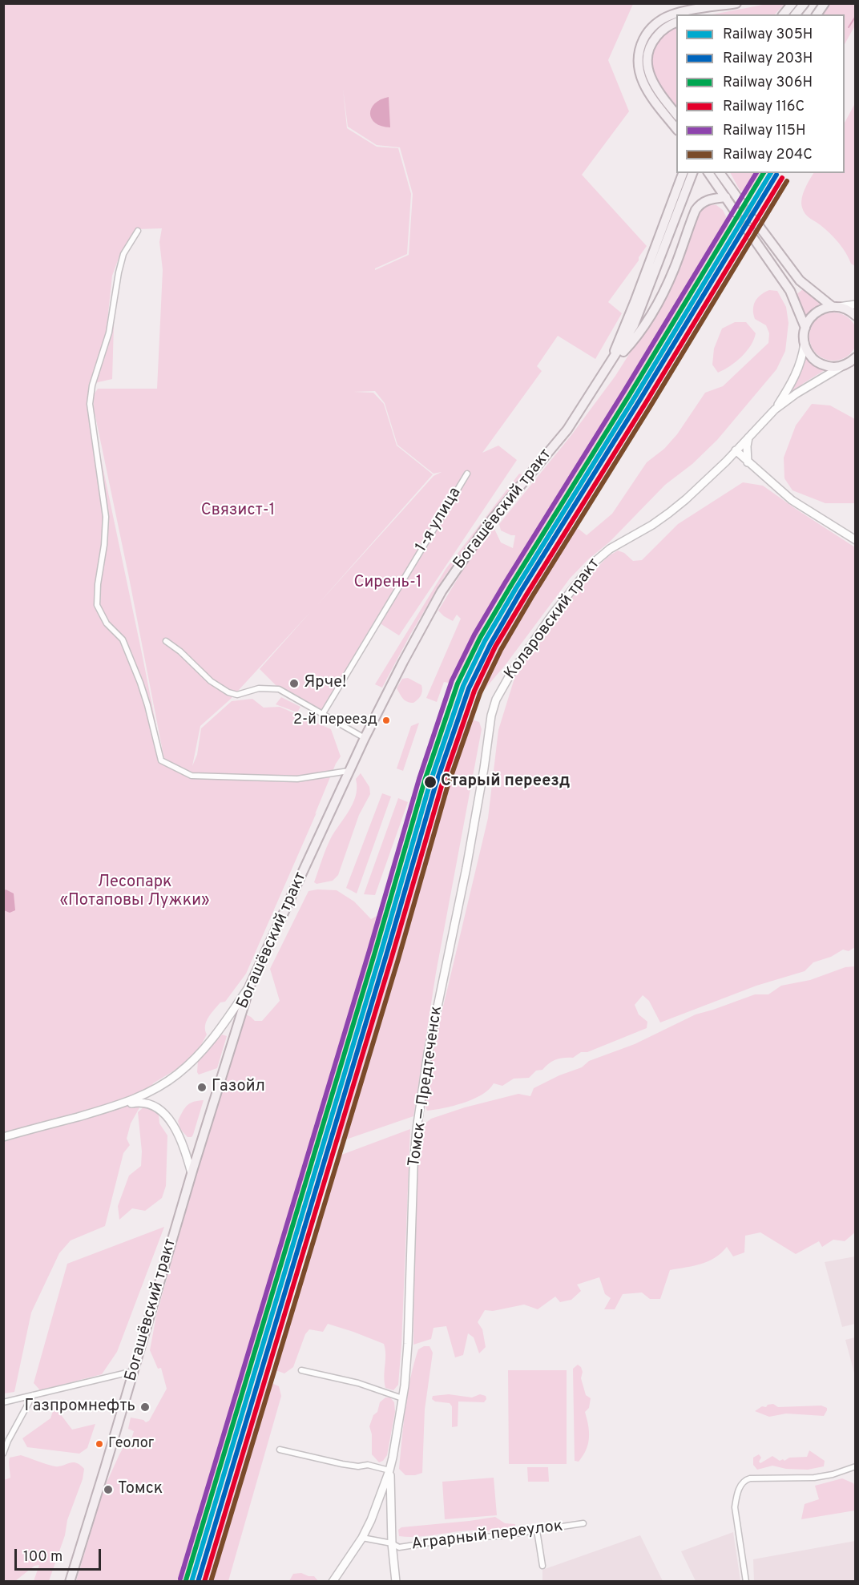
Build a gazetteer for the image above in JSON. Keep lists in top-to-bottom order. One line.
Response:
{"streets":{"main road":["Богашёвский тракт","Коларовский тракт","Томск — Предтеченск"],"street":["1-я улица","Аграрный переулок"]},"crossings":[["Коларовский тракт","Томск — Предтеченск"]],"parks":["Связист-1","Сирень-1","Лесопарк «Потаповы Лужки»"],"places":["Ярче!","2-й переезд","Старый переезд","Газойл","Газпромнефть","Геолог","Томск"],"lines":["rail line 305Н","rail line 306Н","rail line 115Н","rail line 203Н","rail line 116С","rail line 204С"],"legend":["Railway 305Н","Railway 203Н","Railway 306Н","Railway 116С","Railway 115Н","Railway 204С"],"scale_bar":"100 m"}
